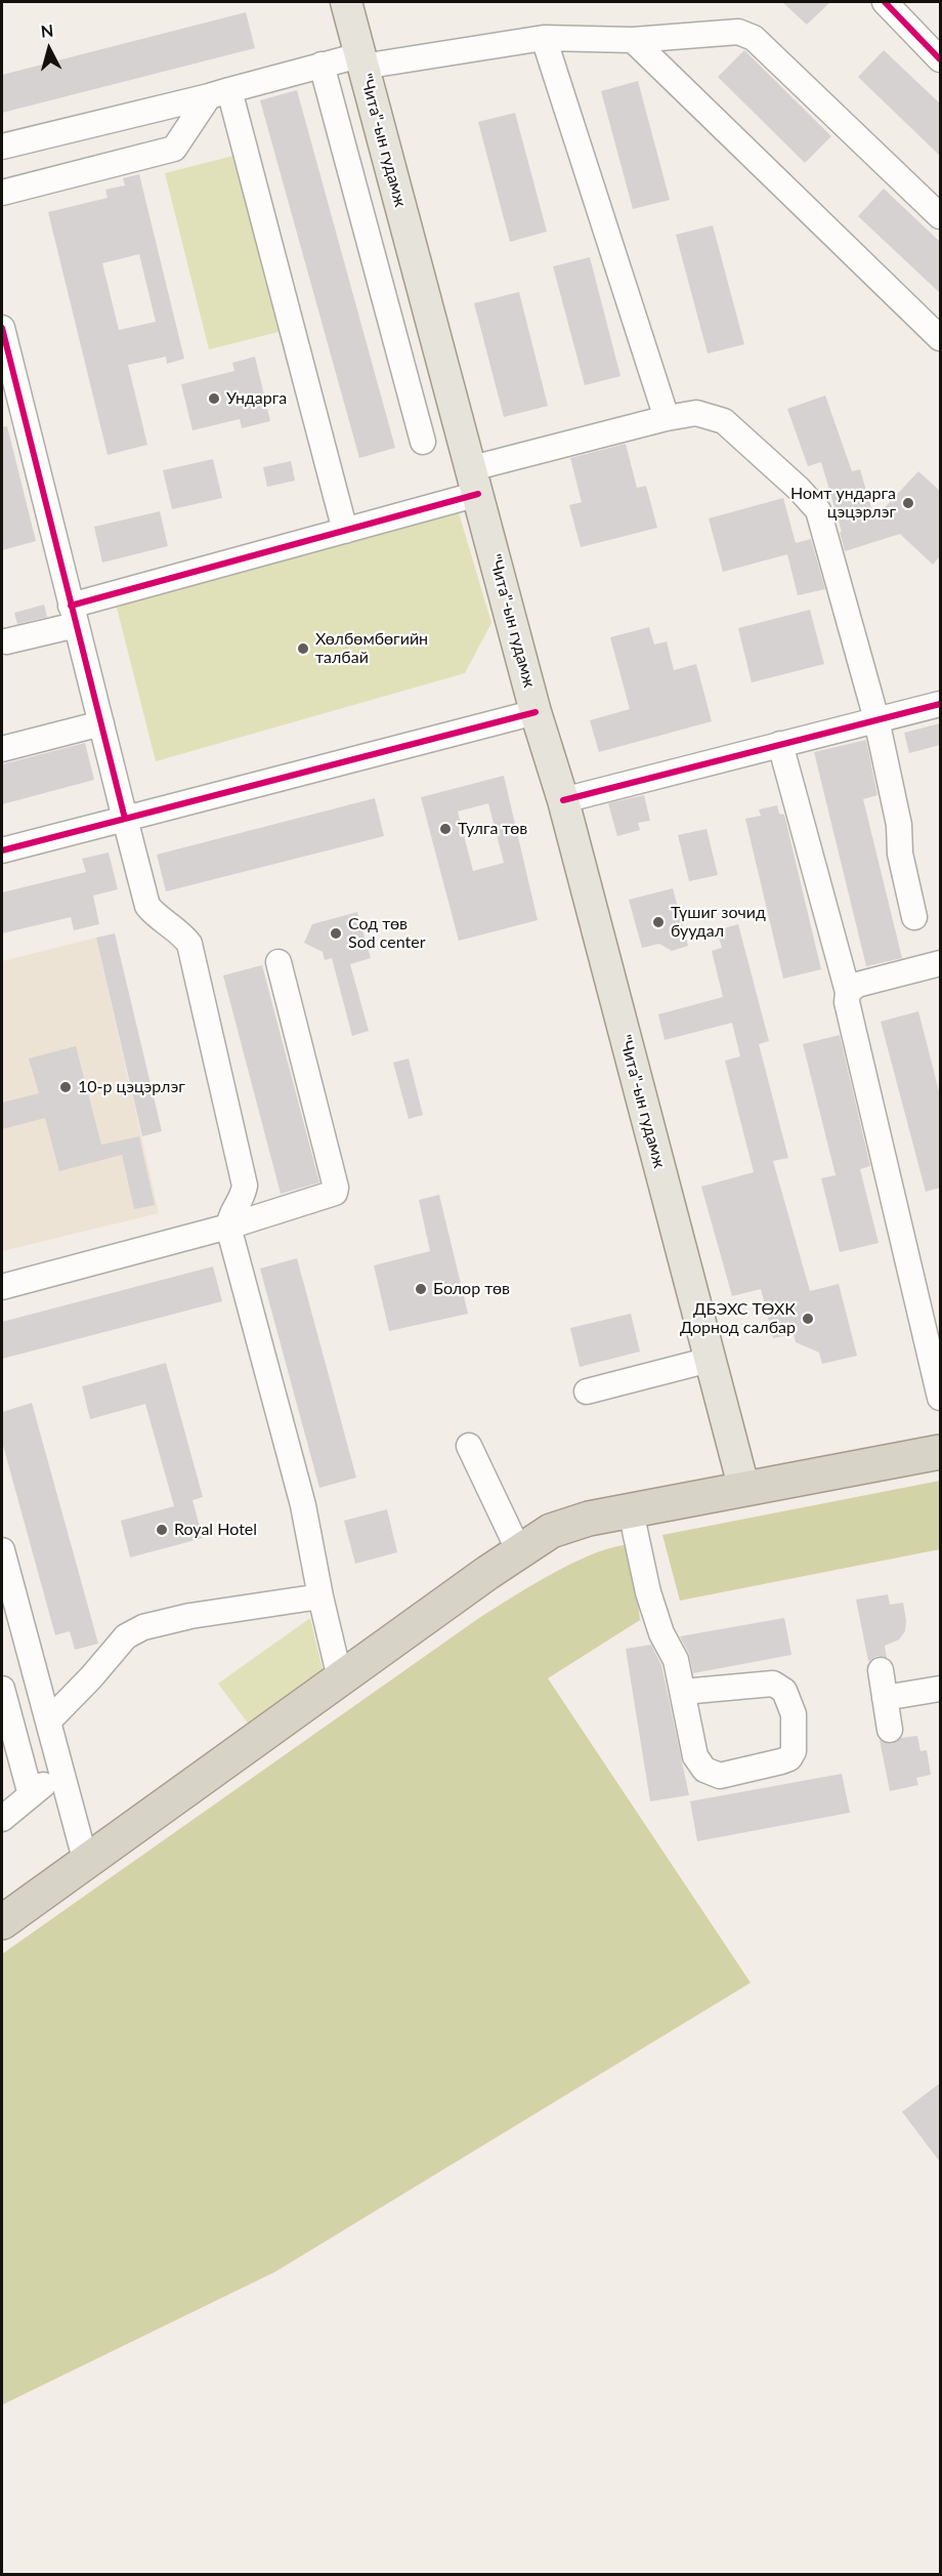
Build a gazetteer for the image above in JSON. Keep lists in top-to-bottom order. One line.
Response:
{"streets":{"main road":["\"Чита\"-ын гудамж"]},"places":["Ундарга","Номт ундарга цэцэрлэг","Хөлбөмбөгийн талбай","Тулга төв","Түшиг зочид буудал","Сод төв Sod center","10-р цэцэрлэг","Болор төв","ДБЭХС ТӨХК Дорнод салбар","Royal Hotel"],"north":"top"}
